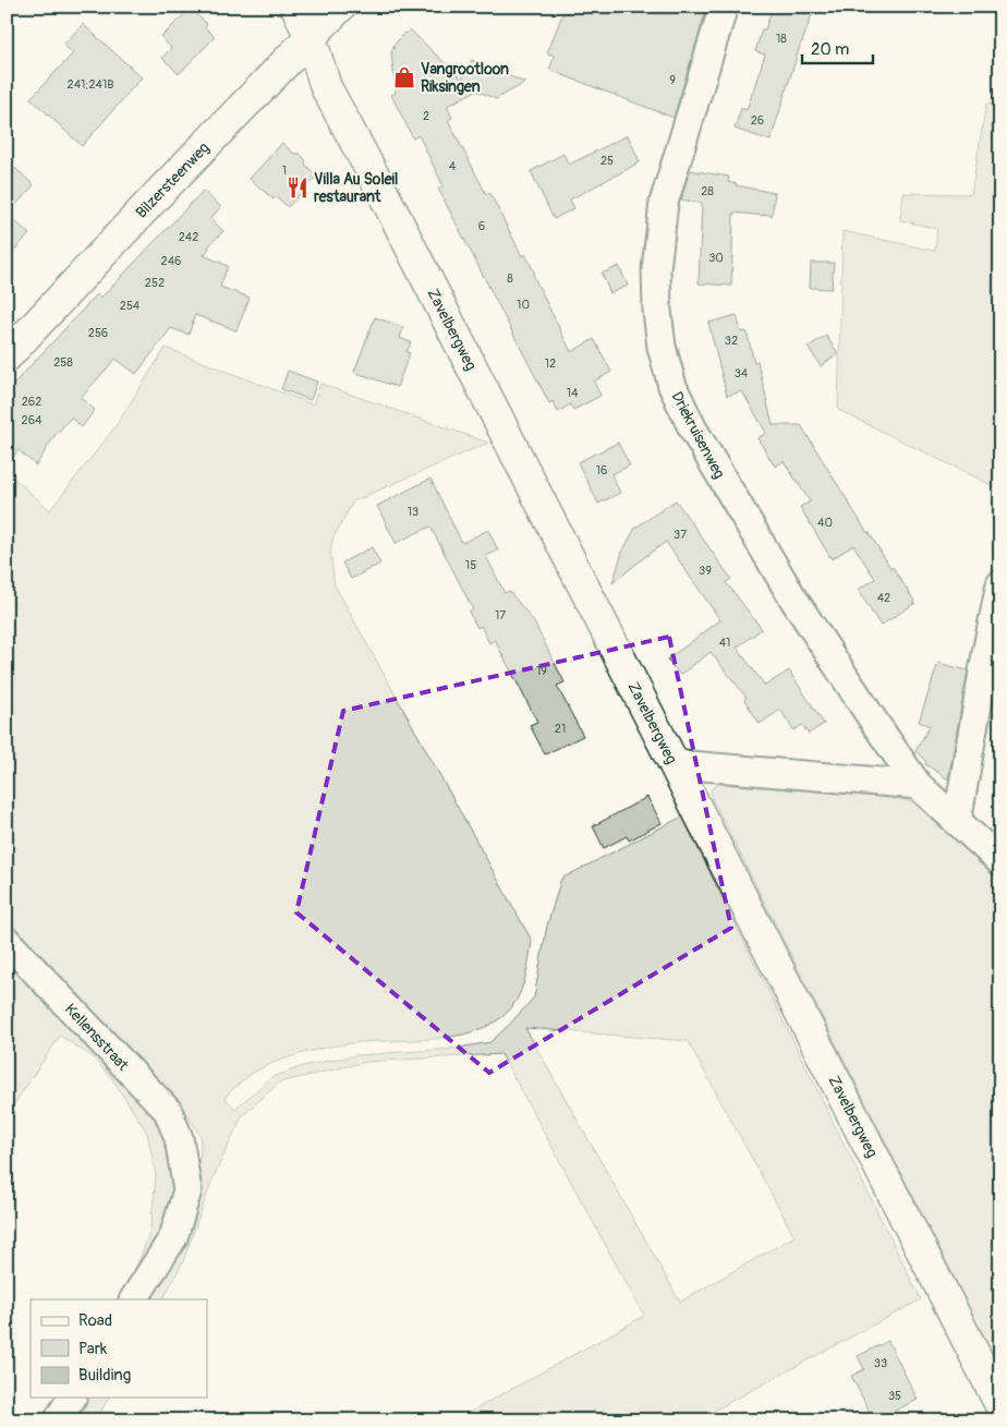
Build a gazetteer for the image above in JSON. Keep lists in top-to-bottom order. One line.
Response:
{"streets":{"main road":["Bilzersteenweg","Zavelbergweg"],"street":["Driekruisenweg","Kellensstraat"]},"crossings":[["Bilzersteenweg","Zavelbergweg"]],"places":{"shop":["Vangrootloon Riksingen"],"restaurant":["Villa Au Soleil restaurant"]},"house_numbers":["18","9","241;241B","2","26","25","4","1","28","6","242","30","246","8","252","10","254","256","32","258","12","34","14","262","264","16","13","40","37","15","39","42","17","41","19","21","33","35"],"legend":["Road","Park","Building"],"scale_bar":"20 m"}
